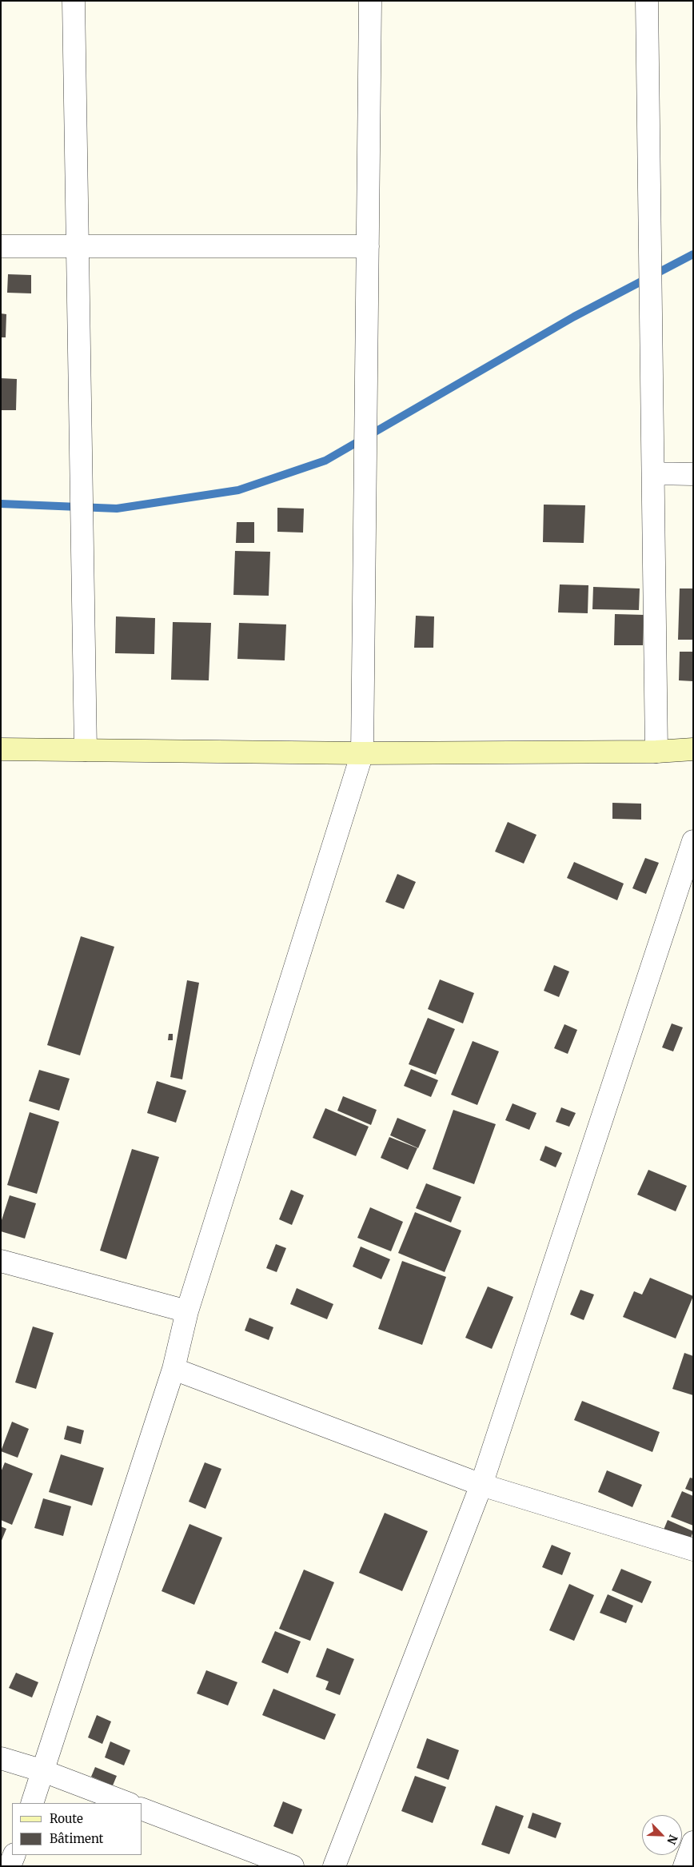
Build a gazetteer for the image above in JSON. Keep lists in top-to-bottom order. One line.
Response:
{"legend":["Route","Bâtiment"],"north":"bottom right"}
